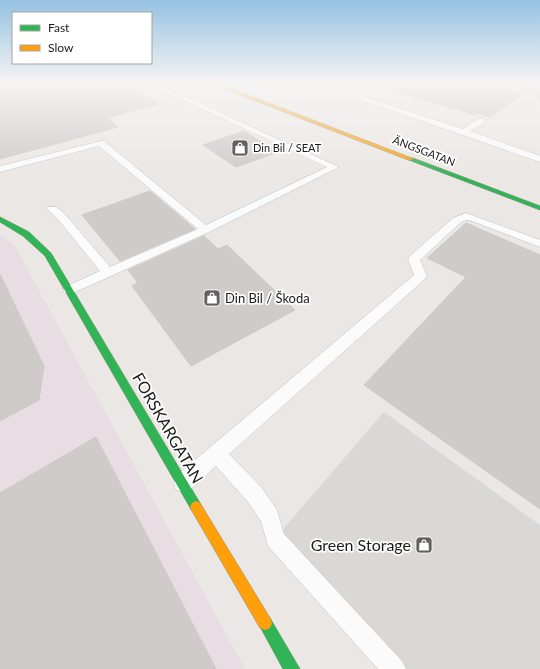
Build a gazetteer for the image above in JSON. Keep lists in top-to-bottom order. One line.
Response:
{"streets":{"main road":["ÄNGSGATAN","FORSKARGATAN"]},"places":{"shop":["Din Bil / SEAT","Din Bil / Škoda","Green Storage"]},"legend":["Fast","Slow"]}
